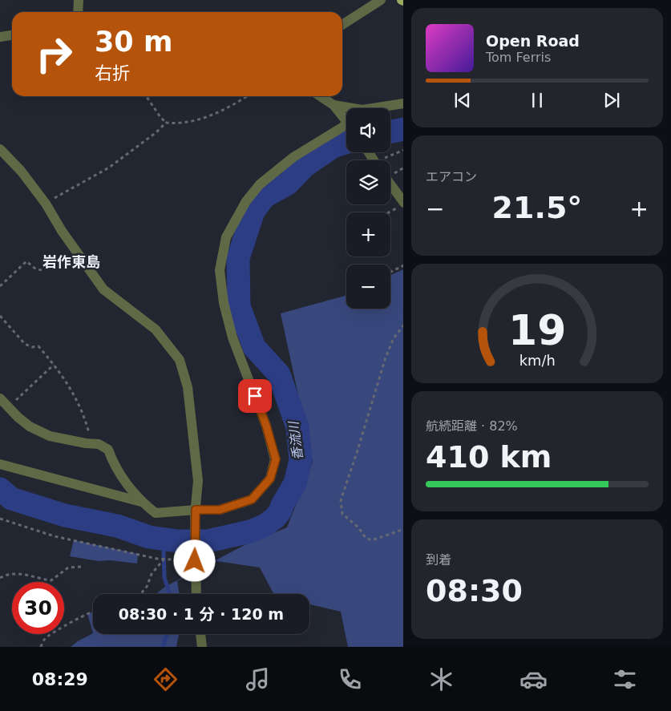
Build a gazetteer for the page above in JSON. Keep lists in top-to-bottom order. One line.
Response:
{"districts":["岩作東島"],"water":["香流川"],"page":{"turn":["30 m","右折"],"song":["Open Road","Tom Ferris"],"map_buttons":["+","−"],"tile":["エアコン",["航続距離 · 82%","410 km"],["到着","08:30"]],"heat":["−","21.5°","+"],"limit":"30","trip":"08:30 · 1 分 · 120 m","tabs":"08:29","gauge":["19","km/h"]}}
